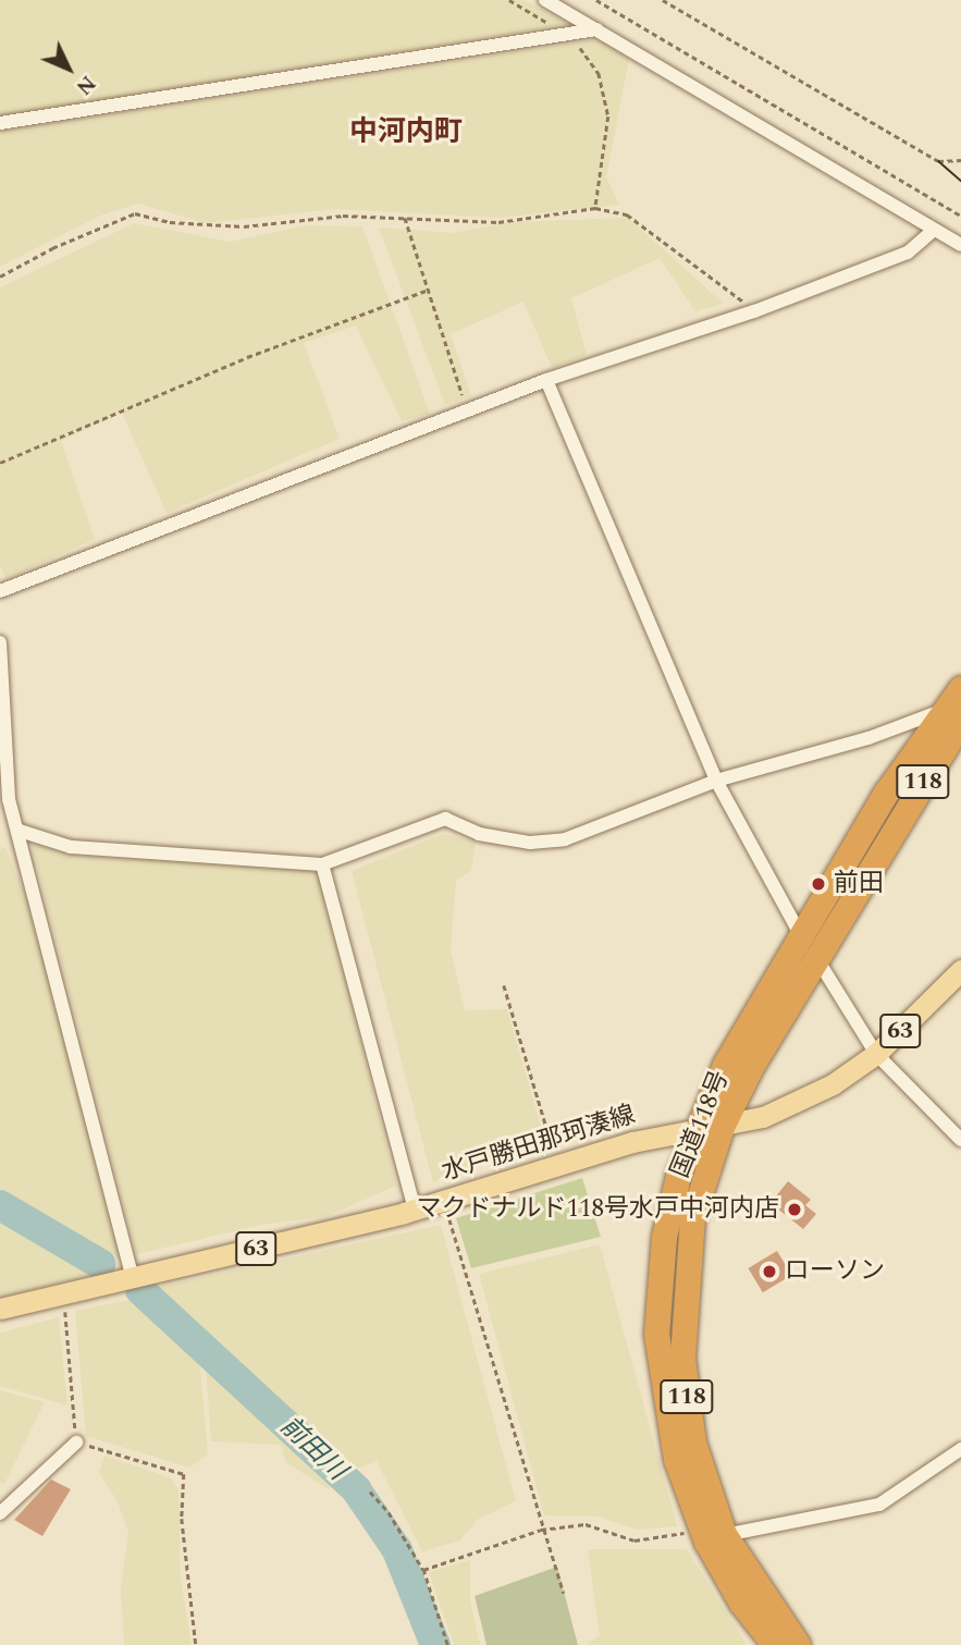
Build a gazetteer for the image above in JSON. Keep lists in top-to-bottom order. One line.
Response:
{"streets":{"highway":["118","国道118号"],"main road":["63","水戸勝田那珂湊線"]},"crossings":[["国道118号","水戸勝田那珂湊線"]],"districts":["中河内町"],"water":["前田川"],"places":["前田","マクドナルド118号水戸中河内店","ローソン"],"north":"bottom right"}
